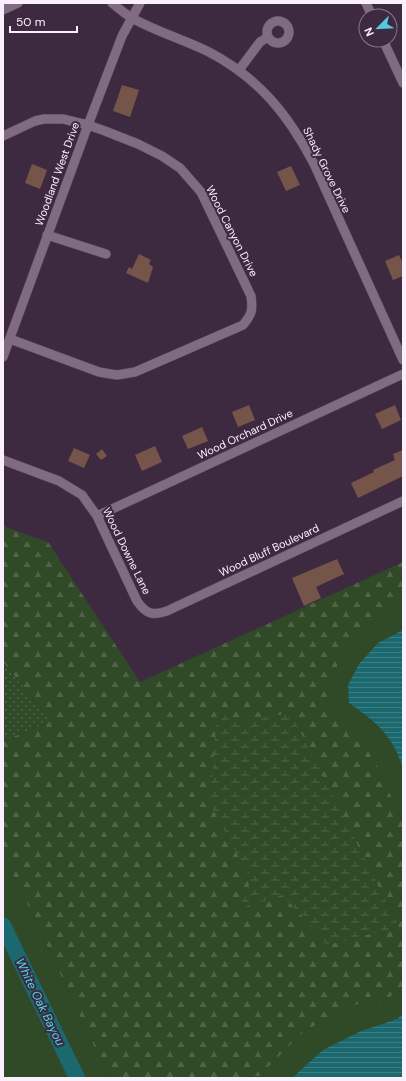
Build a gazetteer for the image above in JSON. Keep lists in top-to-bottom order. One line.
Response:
{"streets":{"street":["Shady Grove Drive","Woodland West Drive","Wood Canyon Drive","Wood Orchard Drive","Wood Bluff Boulevard","Wood Downe Lane"]},"crossings":[["Shady Grove Drive","Woodland West Drive"],["Woodland West Drive","Wood Canyon Drive"],["Wood Orchard Drive","Wood Downe Lane"],["Wood Bluff Boulevard","Wood Downe Lane"]],"water":["White Oak Bayou"],"scale_bar":"50 m","north":"bottom left"}
